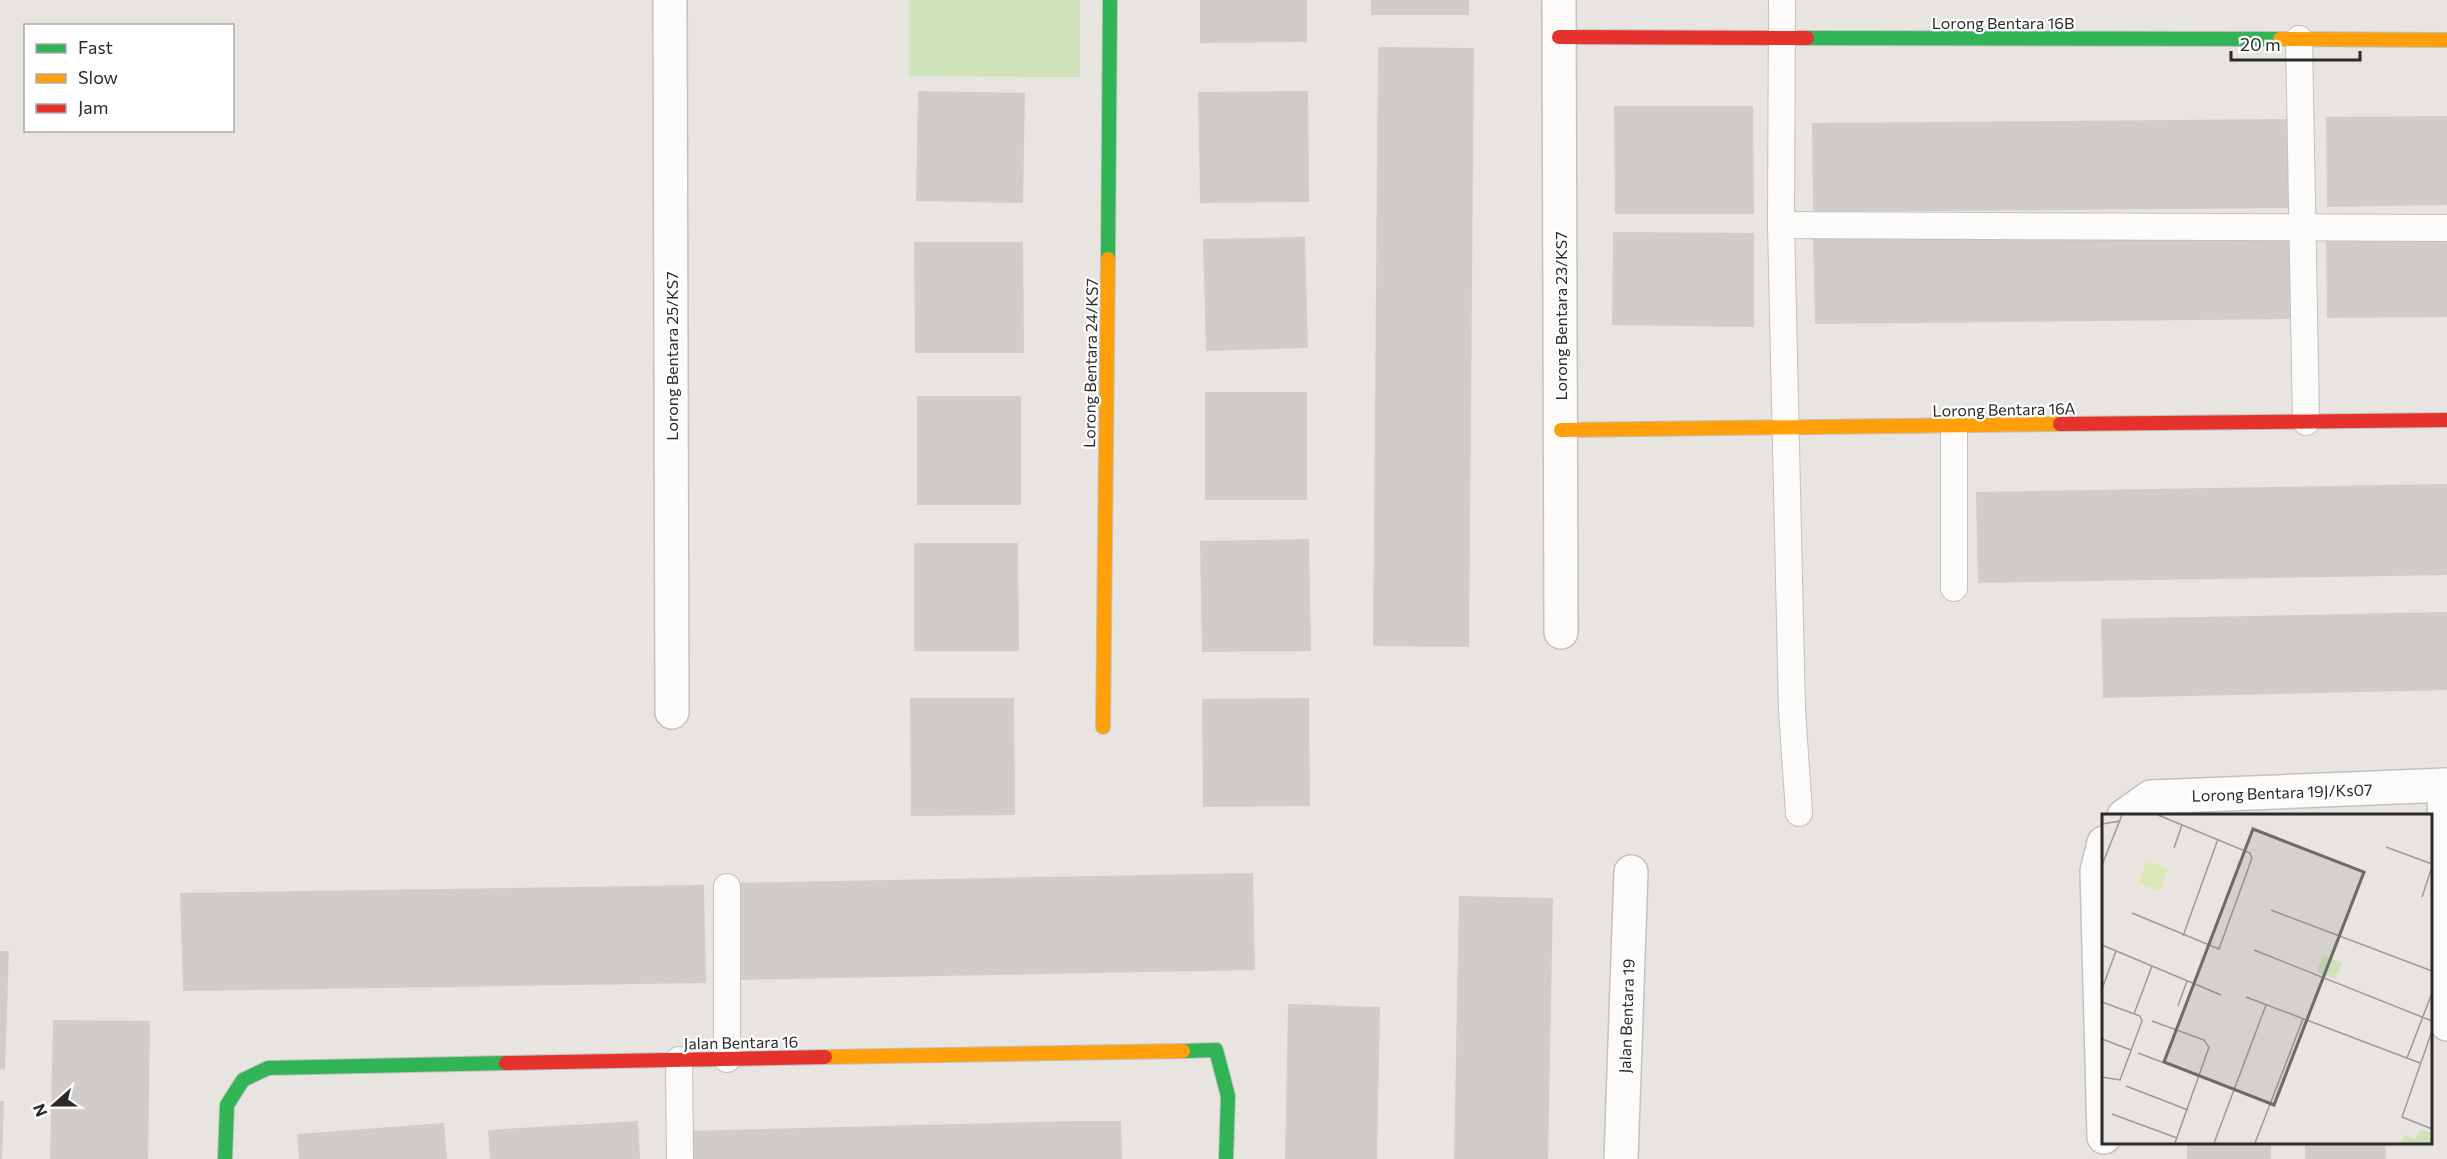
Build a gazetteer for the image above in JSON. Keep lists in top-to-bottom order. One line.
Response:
{"streets":{"street":["Lorong Bentara 16B","Lorong Bentara 23/KS7","Lorong Bentara 25/KS7","Lorong Bentara 24/KS7","Lorong Bentara 16A","Lorong Bentara 19J/Ks07","Jalan Bentara 19","Jalan Bentara 16"]},"crossings":[["Lorong Bentara 16B","Lorong Bentara 23/KS7"],["Lorong Bentara 23/KS7","Lorong Bentara 16A"]],"legend":["Fast","Slow","Jam"],"scale_bar":"20 m","north":"left"}
